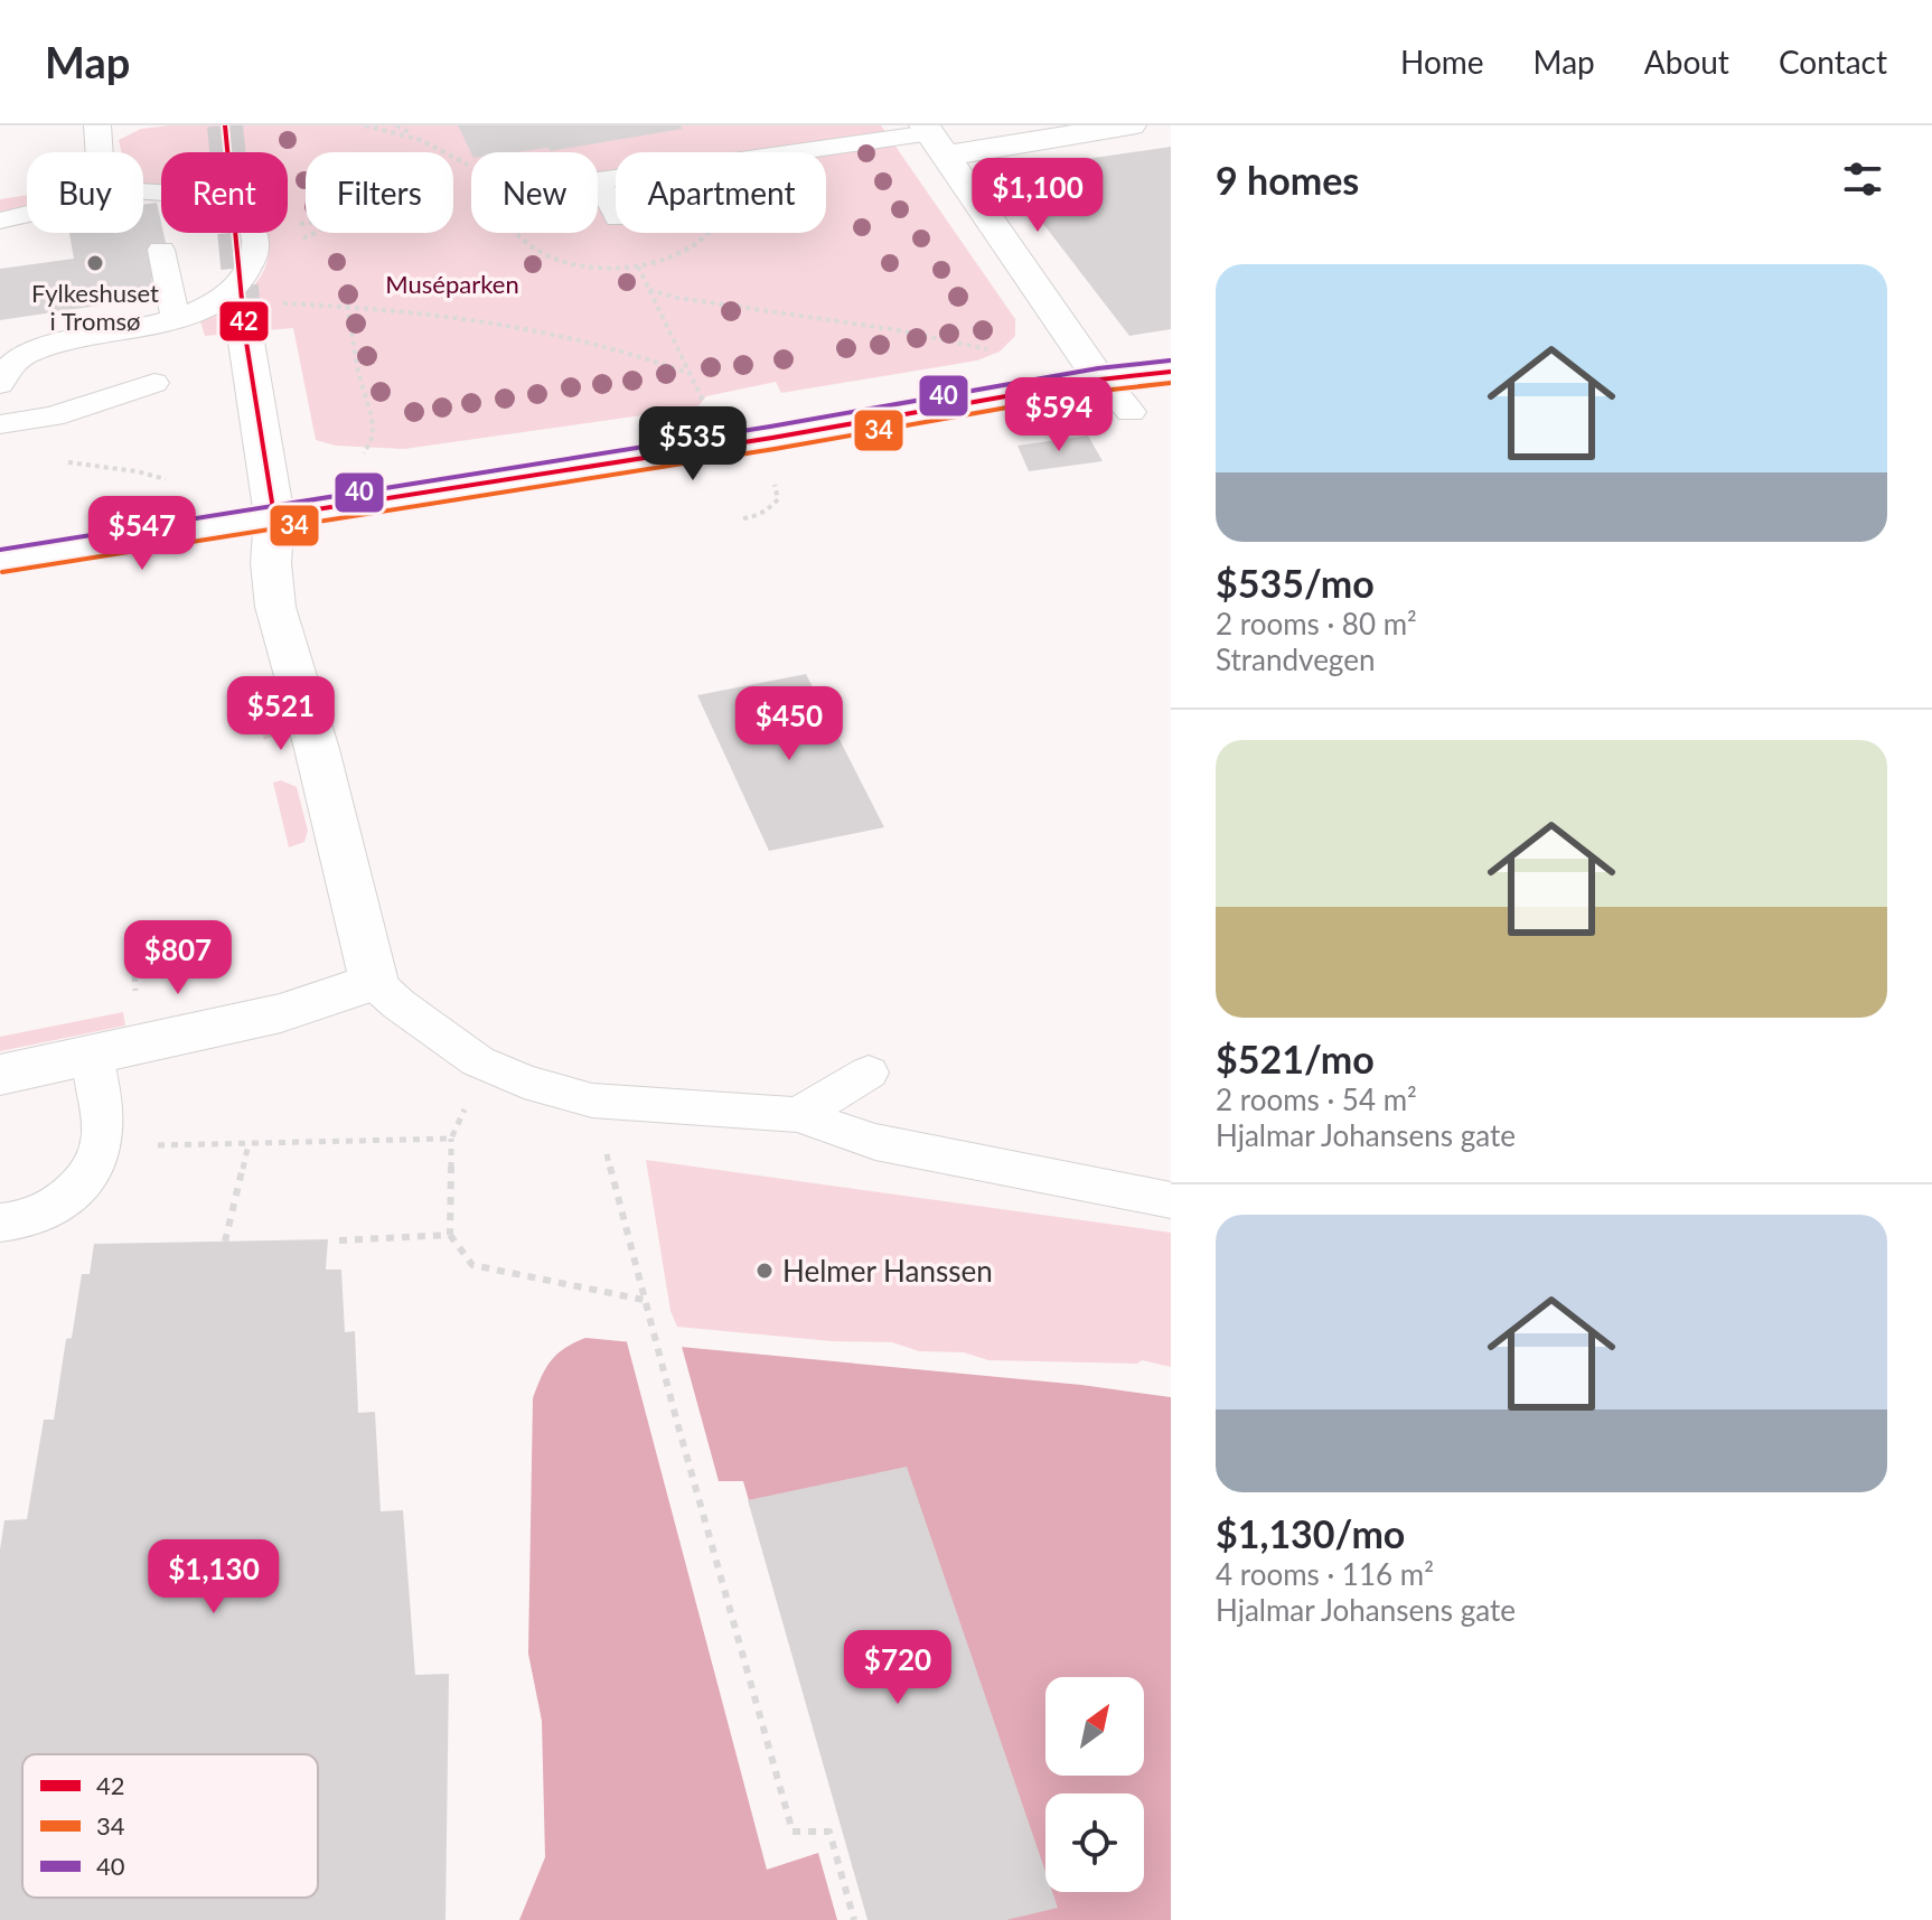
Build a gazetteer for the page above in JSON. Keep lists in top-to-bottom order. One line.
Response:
{"parks":["Muséparken"],"places":["Fylkeshuset i Tromsø","Helmer Hanssen"],"lines":["transit line 42","transit line 40","transit line 34"],"legend":["42","34","40"],"north":"top right","page":{"header":"Map","nav":["Home","Map","About","Contact"],"heading":"9 homes","chip":["Buy","Rent","Filters","New","Apartment"],"price":["$1,100","$594","$535","$547","$521","$450","$807","$1,130","$720"],"list":[{"name":"$535/mo","note":"2 rooms · 80 m² · Strandvegen"},{"name":"$521/mo","note":"2 rooms · 54 m² · Hjalmar Johansens gate"},{"name":"$1,130/mo","note":"4 rooms · 116 m² · Hjalmar Johansens gate"}]}}
